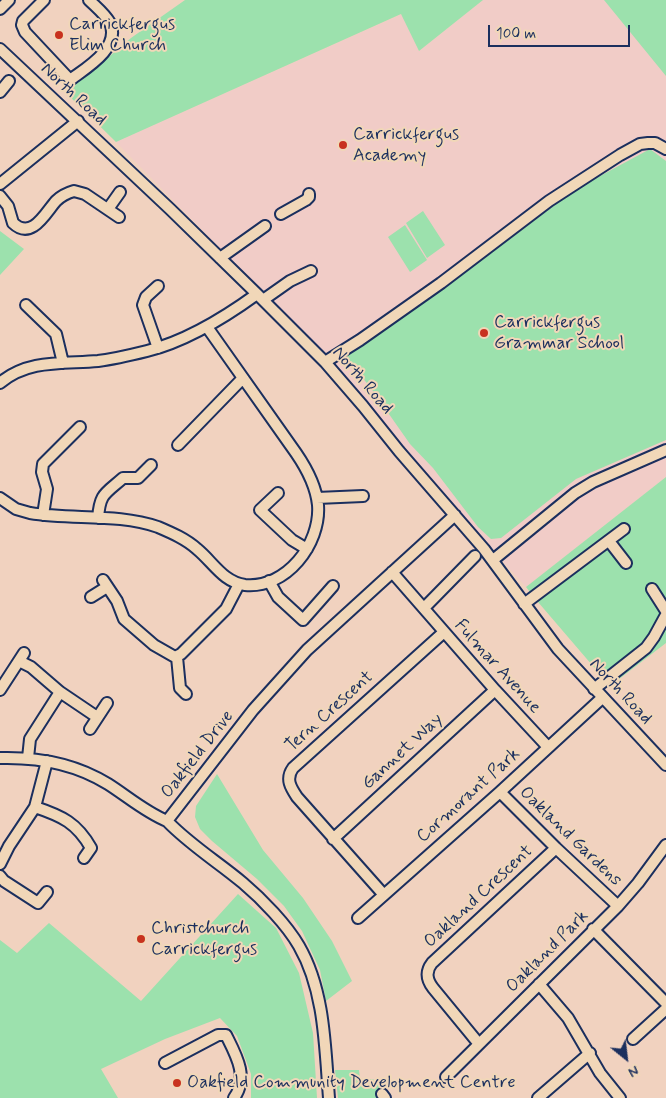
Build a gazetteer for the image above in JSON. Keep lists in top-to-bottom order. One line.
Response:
{"streets":{"street":["North Road","Fulmar Avenue","Tern Crescent","Gannet Way","Oakfield Drive","Cormorant Park","Oakland Gardens","Oakland Crescent","Oakland Park"]},"crossings":[["North Road","Oakfield Drive"],["North Road","Cormorant Park"],["Fulmar Avenue","Tern Crescent"],["Fulmar Avenue","Gannet Way"],["Fulmar Avenue","Oakfield Drive"],["Fulmar Avenue","Cormorant Park"],["Tern Crescent","Gannet Way"],["Tern Crescent","Cormorant Park"],["Cormorant Park","Oakland Gardens"],["Oakland Gardens","Oakland Crescent"],["Oakland Gardens","Oakland Park"],["Oakland Crescent","Oakland Park"]],"places":["Carrickfergus Elim Church","Carrickfergus Academy","Carrickfergus Grammar School","Christchurch Carrickfergus","Oakfield Community Development Centre"],"scale_bar":"100 m","north":"bottom right"}
